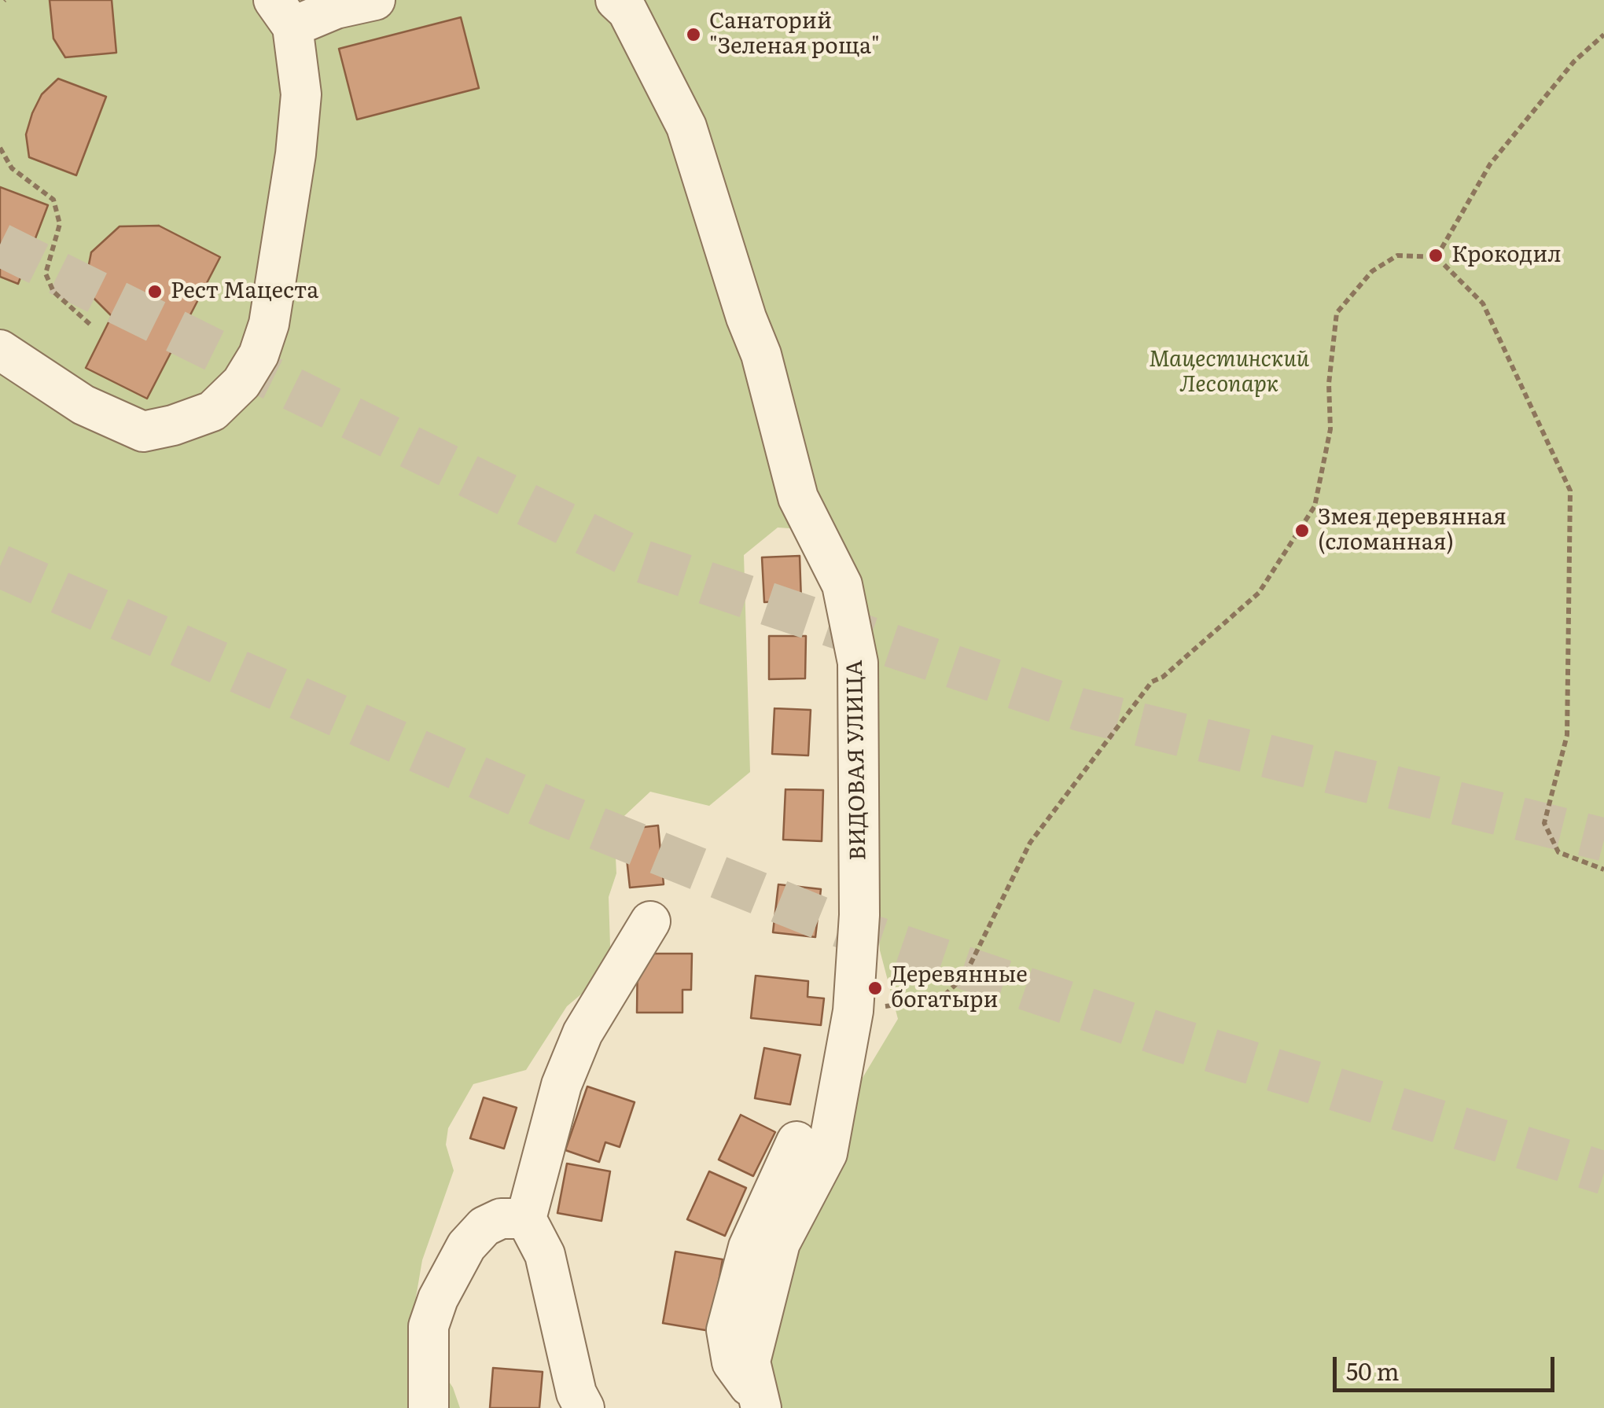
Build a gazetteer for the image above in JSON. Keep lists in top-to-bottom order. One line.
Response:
{"streets":{"street":["ВИДОВАЯ УЛИЦА"]},"parks":["Мацестинский Лесопарк"],"places":["Санаторий \"Зеленая роща\"","Крокодил","Рест Мацеста","Змея деревянная (сломанная)","Деревянные богатыри"],"scale_bar":"50 m"}
